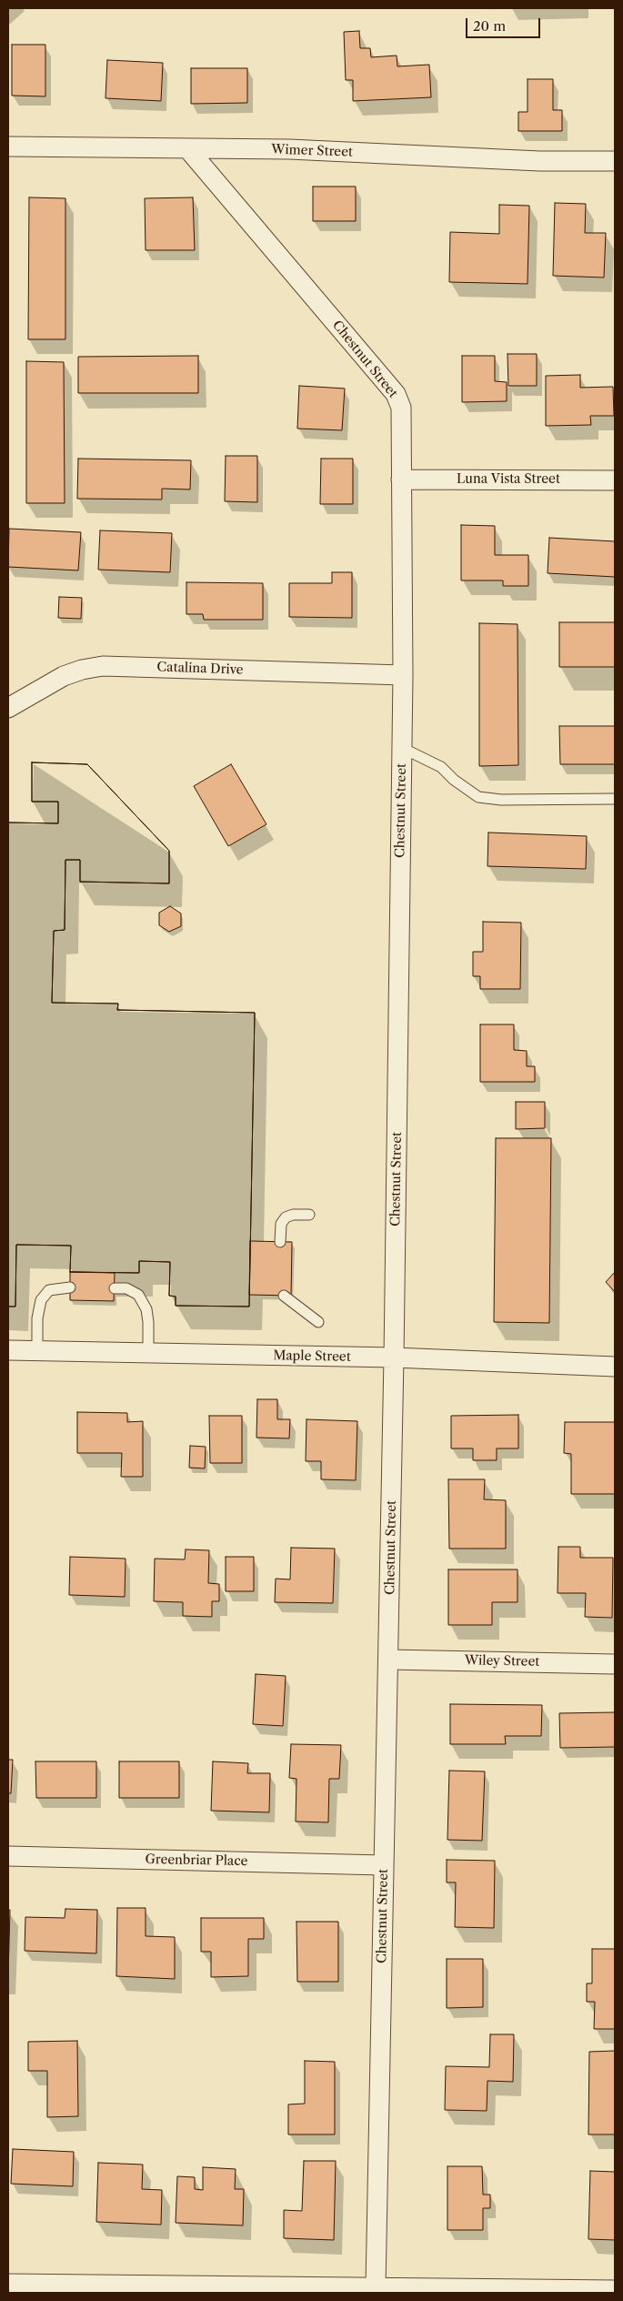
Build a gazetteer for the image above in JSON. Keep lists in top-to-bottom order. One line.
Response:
{"streets":{"street":["Wimer Street","Chestnut Street","Luna Vista Street","Catalina Drive","Maple Street","Wiley Street","Greenbriar Place"]},"crossings":[["Wimer Street","Chestnut Street"],["Chestnut Street","Luna Vista Street"],["Chestnut Street","Catalina Drive"],["Chestnut Street","Maple Street"],["Chestnut Street","Wiley Street"],["Chestnut Street","Greenbriar Place"]],"scale_bar":"20 m"}
